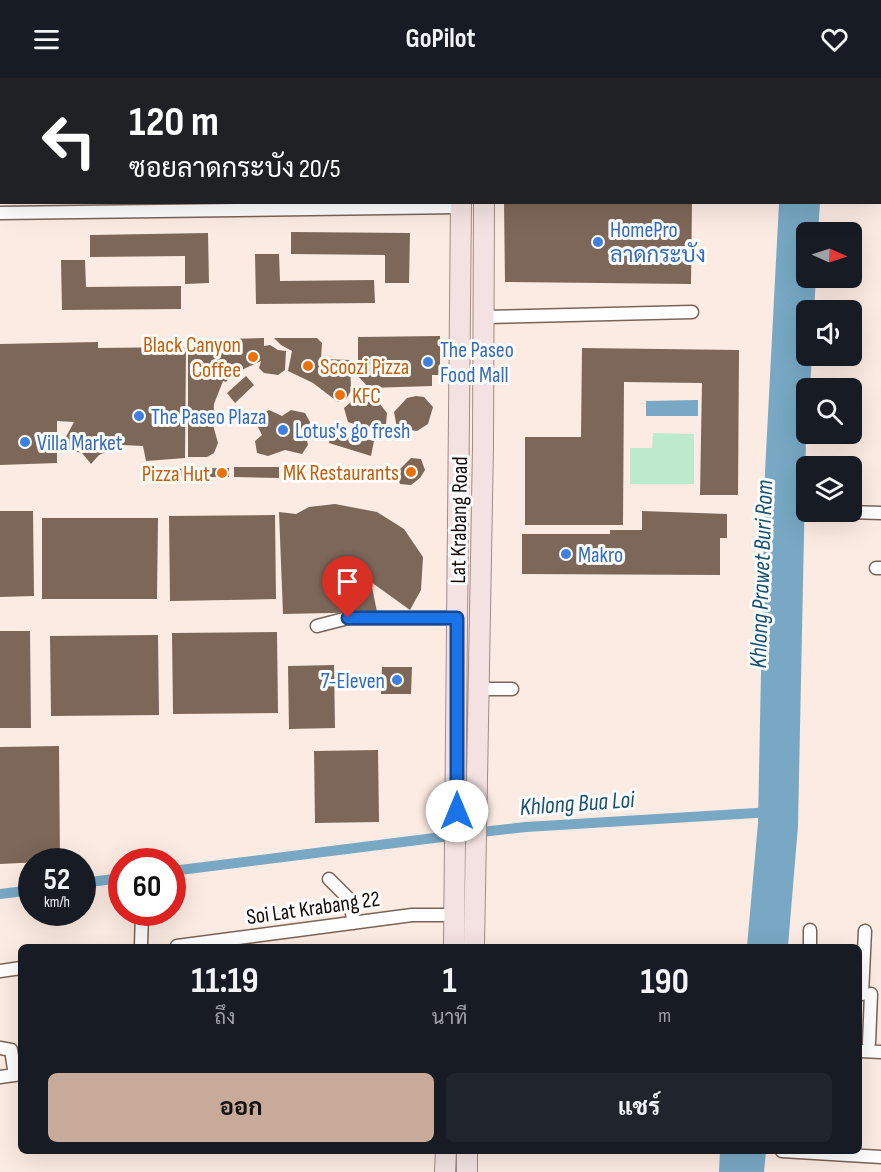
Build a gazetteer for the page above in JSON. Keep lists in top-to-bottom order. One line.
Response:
{"streets":{"main road":["Lat Krabang Road"],"street":["Soi Lat Krabang 22"]},"crossings":[["Lat Krabang Road","Soi Lat Krabang 22"]],"water":["Khlong Prawet Buri Rom","Khlong Bua Loi"],"places":["HomePro ลาดกระบัง","Black Canyon Coffee","The Paseo Food Mall","Scoozi Pizza","KFC","The Paseo Plaza","Lotus's go fresh","Villa Market","MK Restaurants","Pizza Hut","Makro","7-Eleven"],"north":"right","page":{"header":"GoPilot","turn":["120 m","ซอยลาดกระบัง 20/5"],"speed":"52 km/h","limit":"60","eta":["11:19","ถึง","1","นาที","190","m"],"buttons":["ออก","แชร์"]}}
